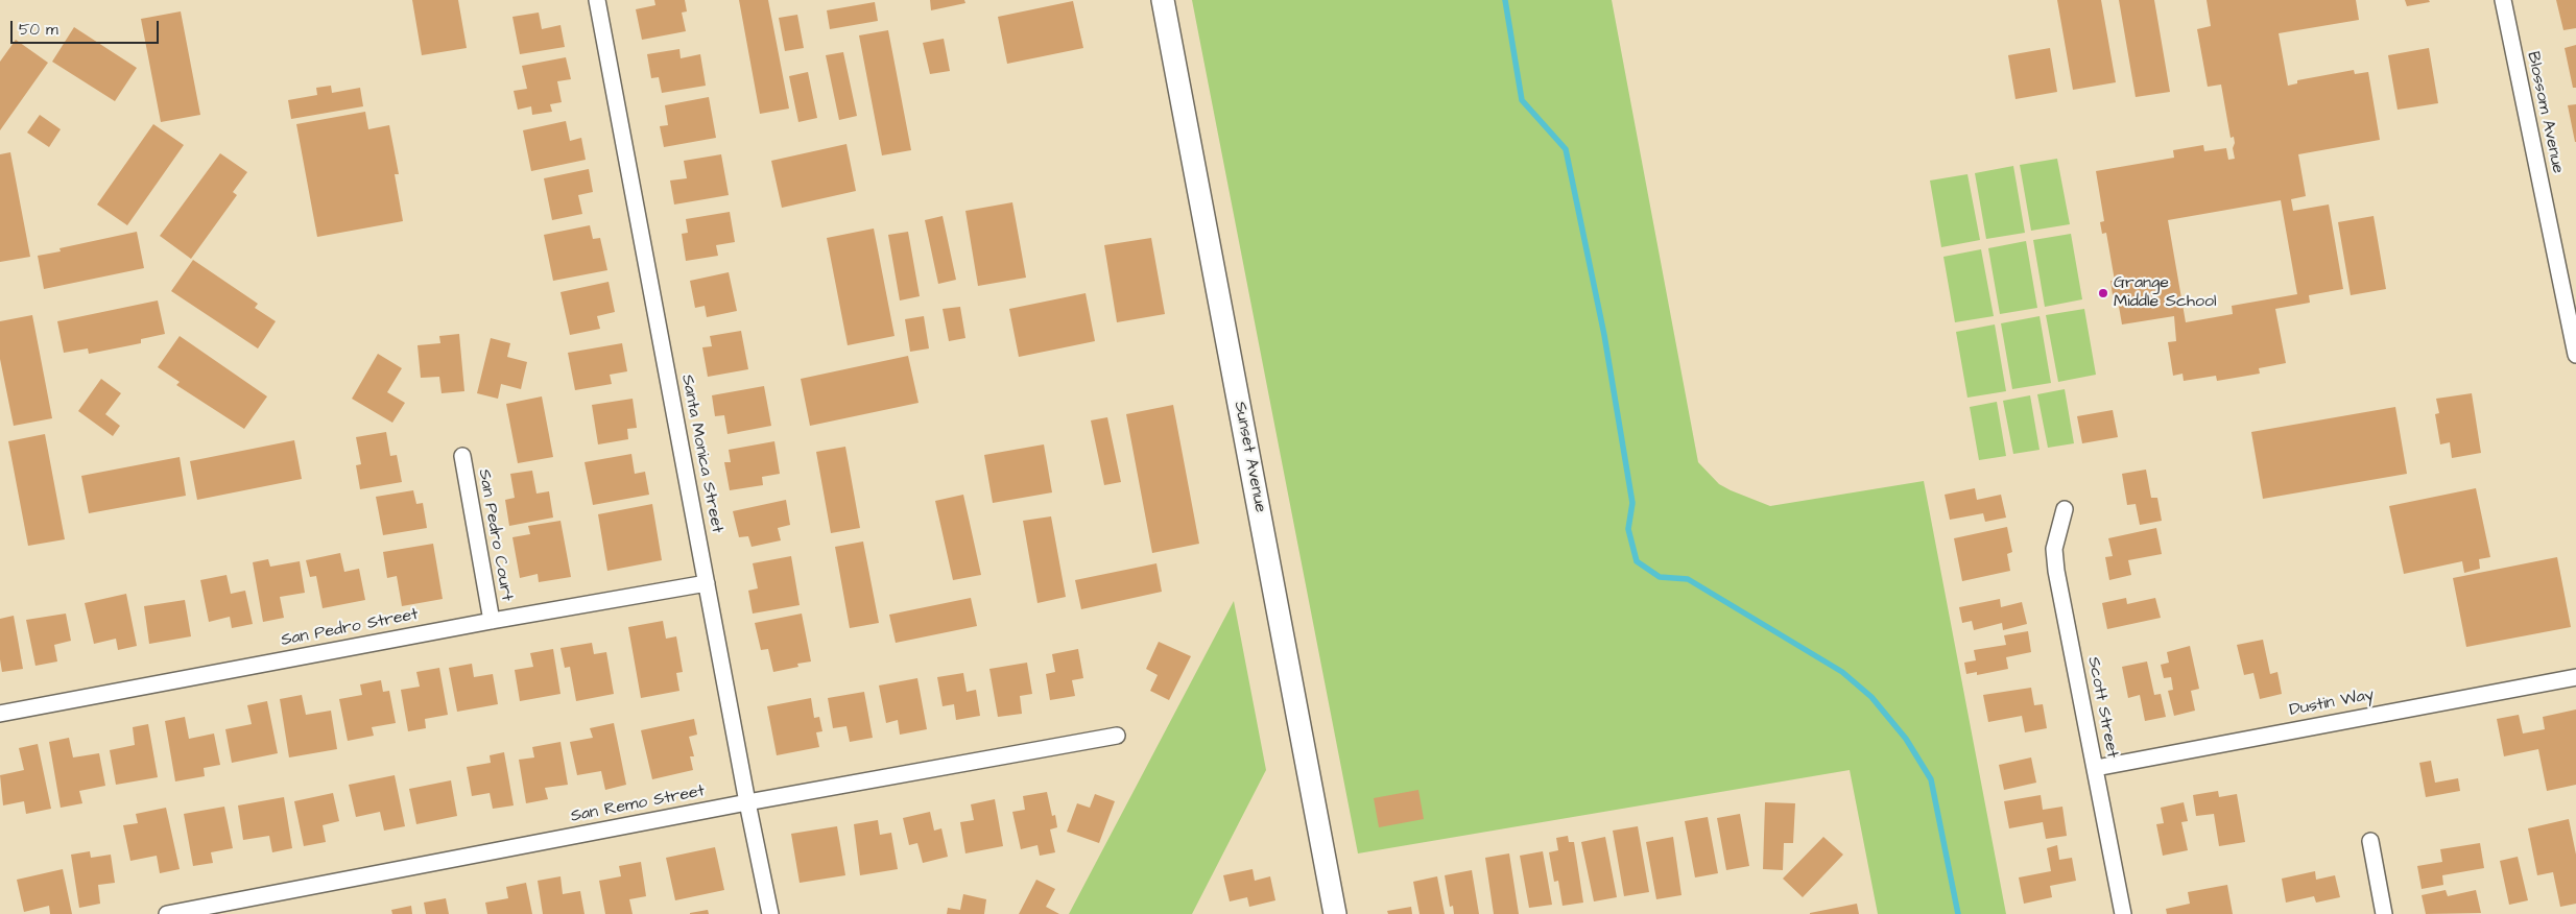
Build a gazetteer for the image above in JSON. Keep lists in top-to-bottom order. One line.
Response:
{"streets":{"main road":["Sunset Avenue"],"street":["Blossom Avenue","Santa Monica Street","San Pedro Court","San Pedro Street","Dustin Way","Scott Street","San Remo Street"]},"crossings":[["Santa Monica Street","San Pedro Street"],["Santa Monica Street","San Remo Street"],["San Pedro Court","San Pedro Street"],["Dustin Way","Scott Street"]],"places":["Grange Middle School"],"scale_bar":"50 m"}
